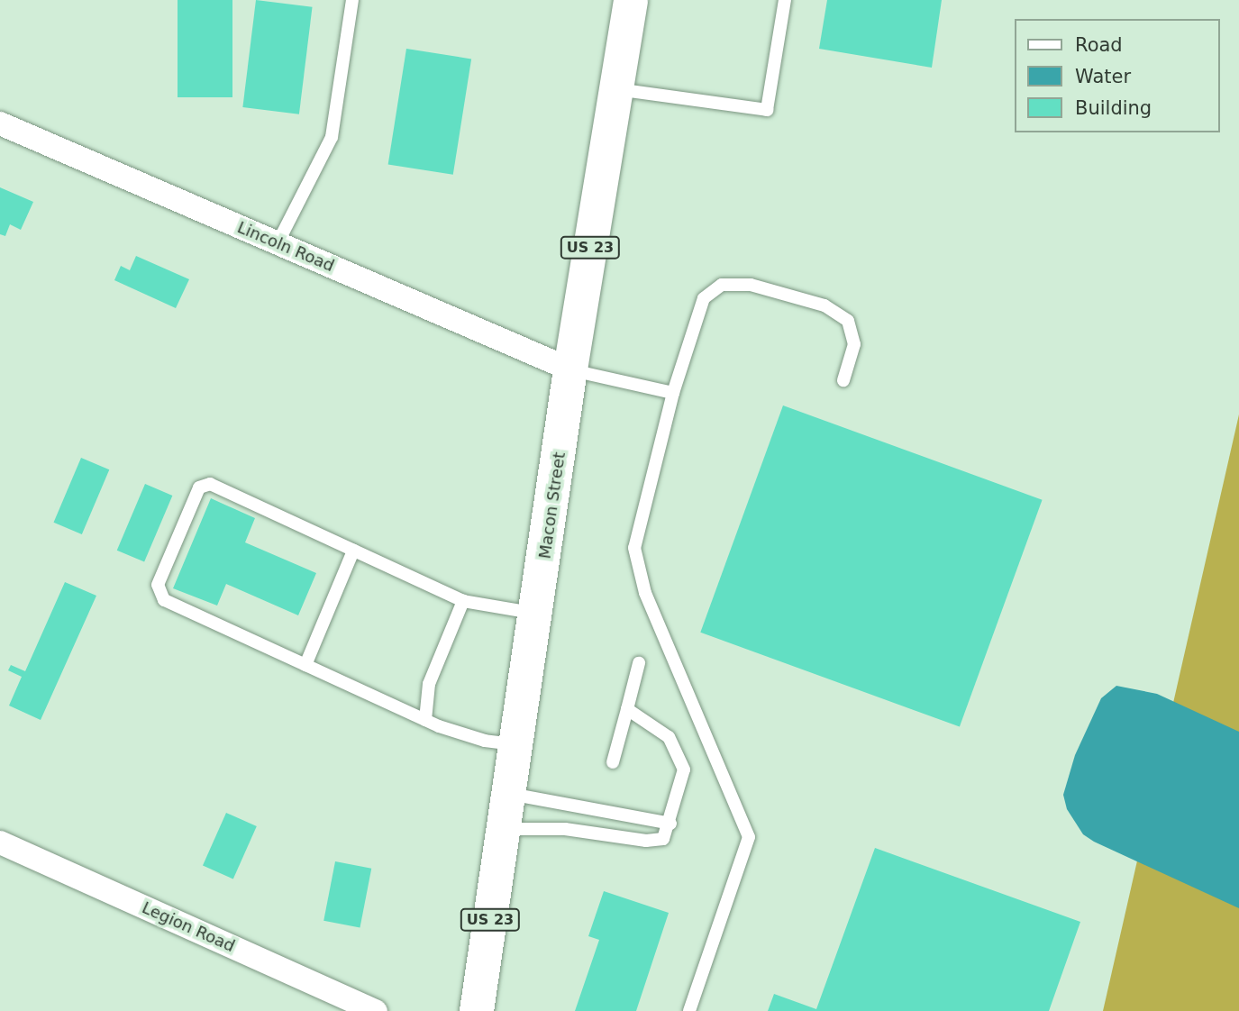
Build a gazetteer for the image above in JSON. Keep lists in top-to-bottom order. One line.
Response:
{"streets":{"main road":["US 23","Macon Street"],"street":["Lincoln Road","Legion Road"]},"crossings":[["Lincoln Road","Macon Street"]],"legend":["Road","Water","Building"]}
